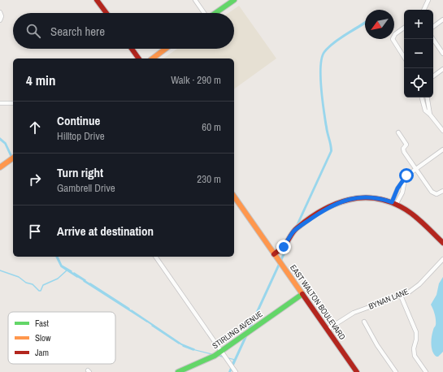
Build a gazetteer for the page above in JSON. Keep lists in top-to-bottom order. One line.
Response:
{"streets":{"street":["BYNAN LANE","EAST WALTON BOULEVARD","STIRLING AVENUE"]},"crossings":[["BYNAN LANE","EAST WALTON BOULEVARD"],["EAST WALTON BOULEVARD","STIRLING AVENUE"]],"legend":["Fast","Slow","Jam"],"north":"bottom left","page":{"map_buttons":["+","−"],"search":"Search here","heading":["4 min","Walk · 290 m"],"list":[["Continue","Hilltop Drive","60 m"],["Turn right","Gambrell Drive","230 m"],"Arrive at destination"]}}
